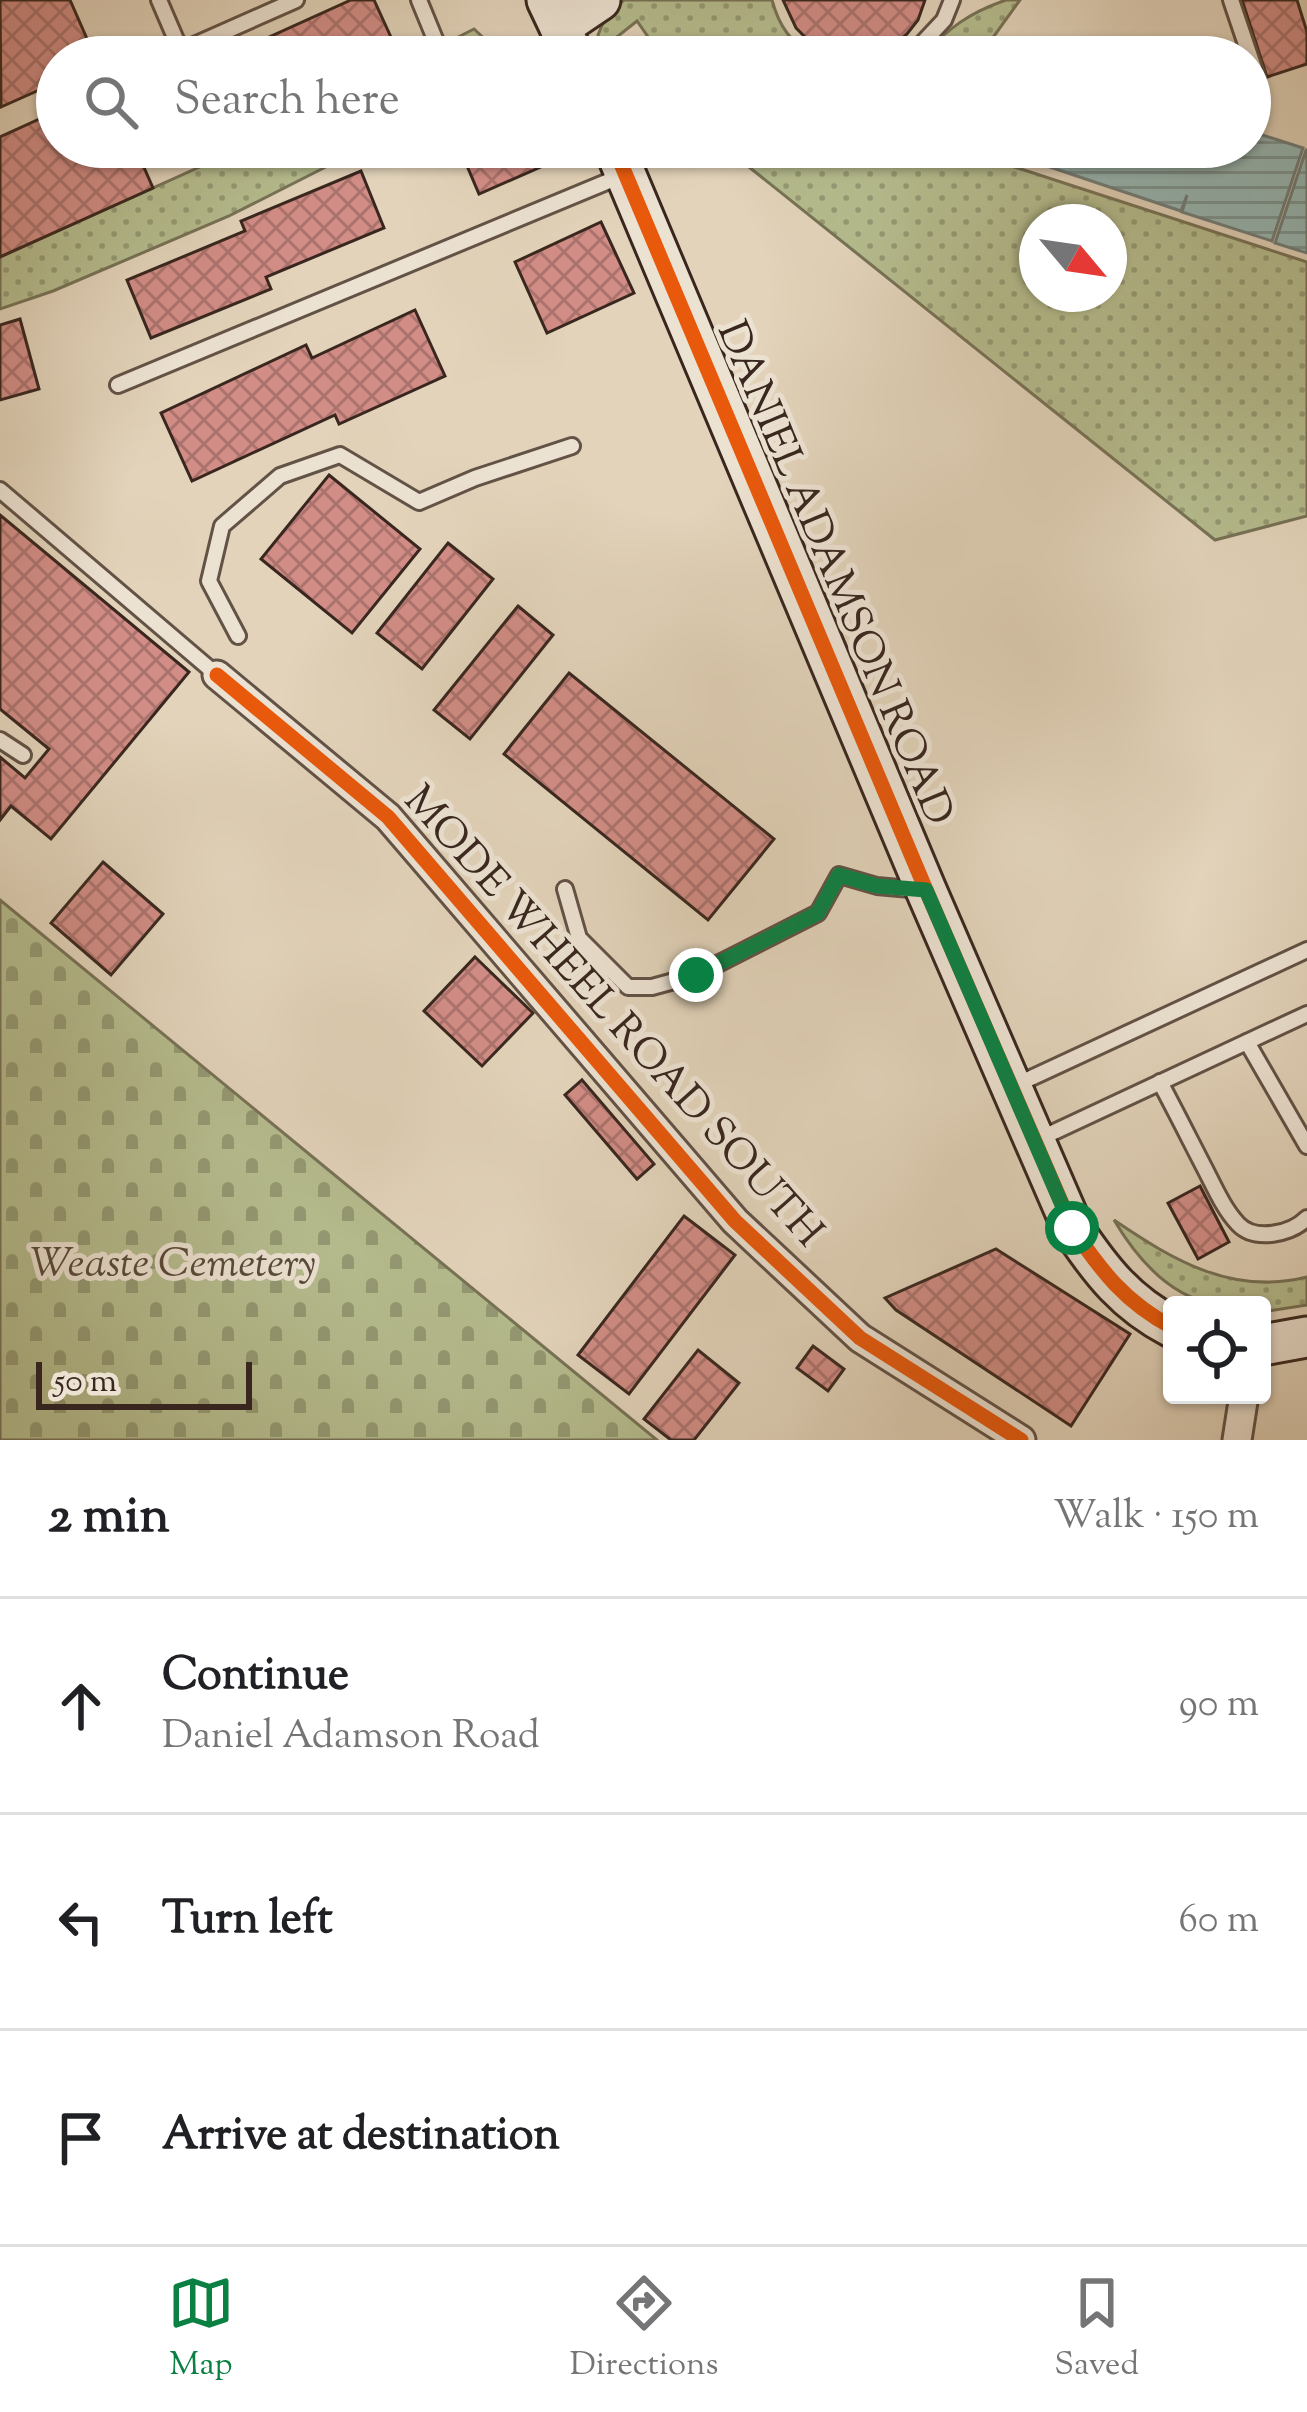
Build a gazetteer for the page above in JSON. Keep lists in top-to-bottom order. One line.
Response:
{"streets":{"street":["DANIEL ADAMSON ROAD","MODE WHEEL ROAD SOUTH"]},"parks":["Weaste Cemetery"],"scale_bar":"50 m","north":"bottom right","page":{"search":"Search here","scale":"50 m","heading":["2 min","Walk · 150 m"],"list":[["Continue","Daniel Adamson Road","90 m"],["Turn left","60 m"],"Arrive at destination"],"nav":["Map","Directions","Saved"]}}
